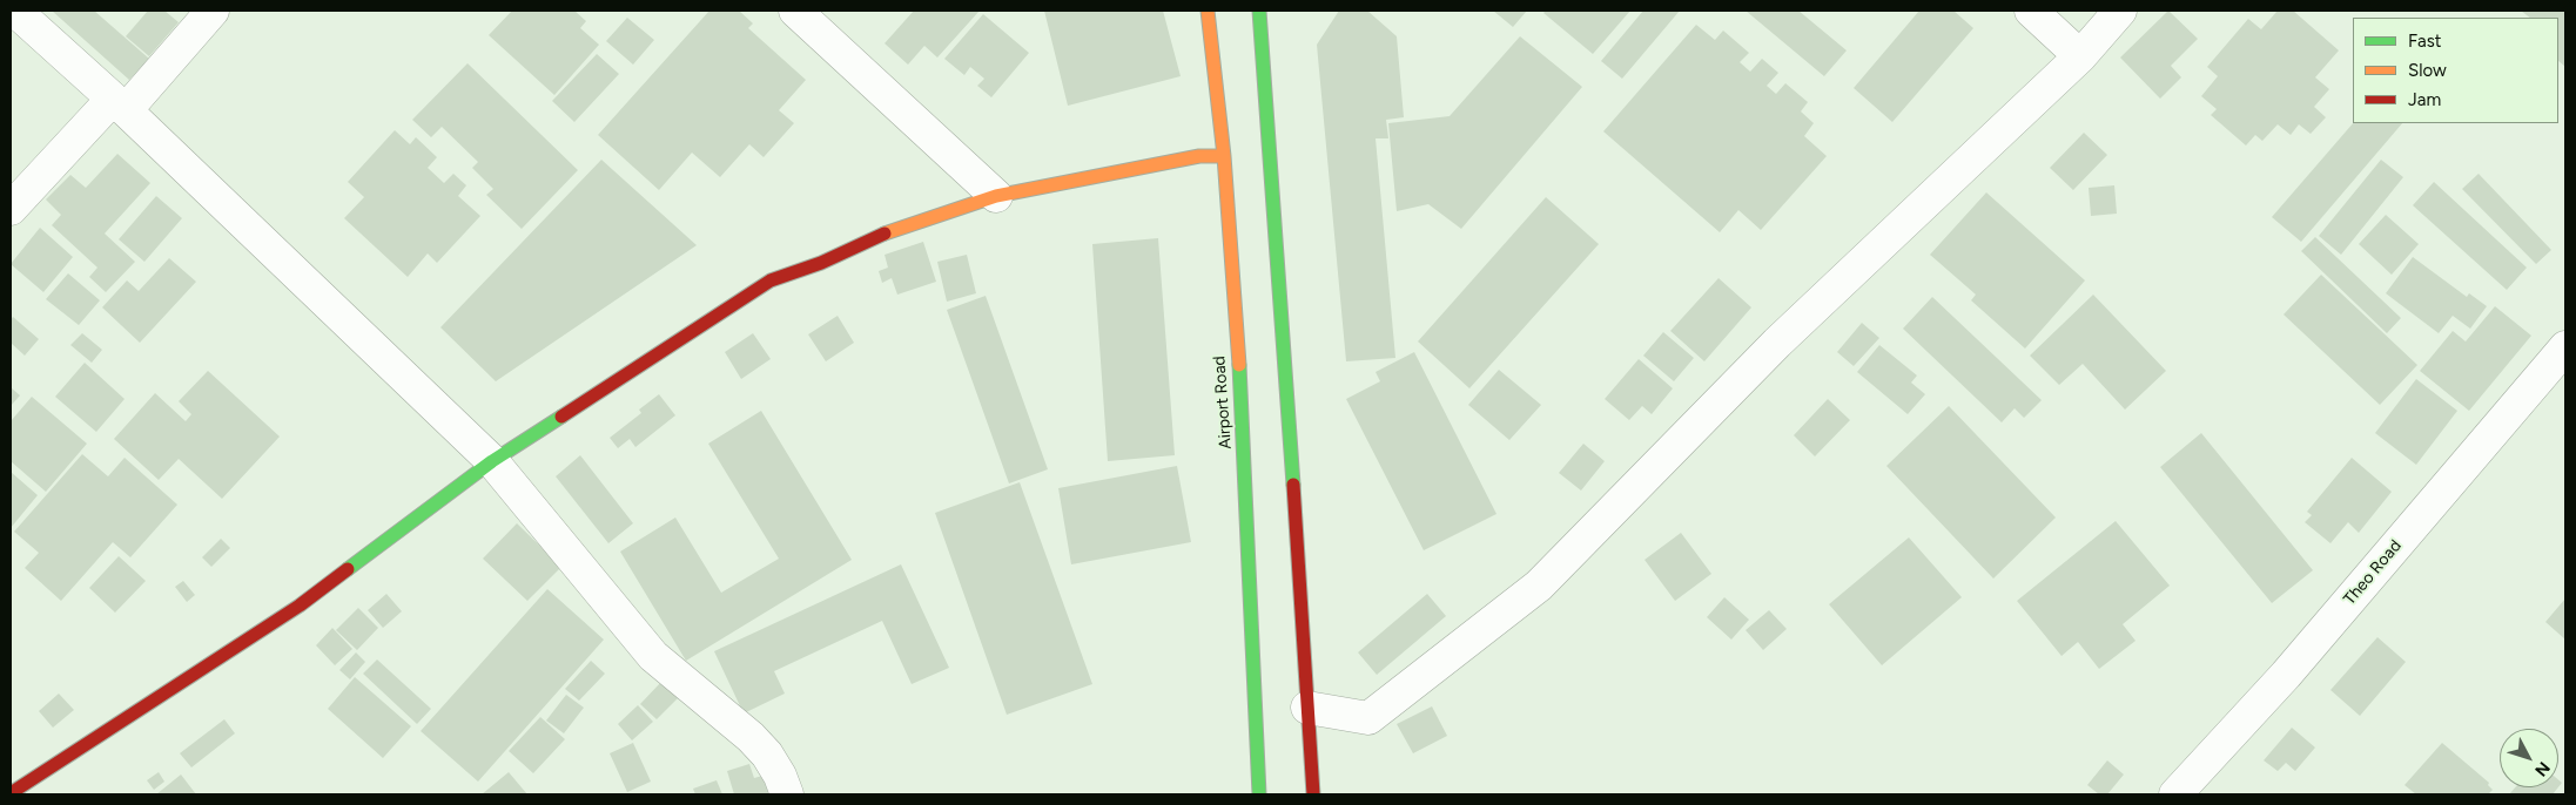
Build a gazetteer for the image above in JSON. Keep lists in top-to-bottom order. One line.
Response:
{"streets":{"main road":["Airport Road"],"street":["Theo Road"]},"legend":["Fast","Slow","Jam"],"north":"bottom right"}
